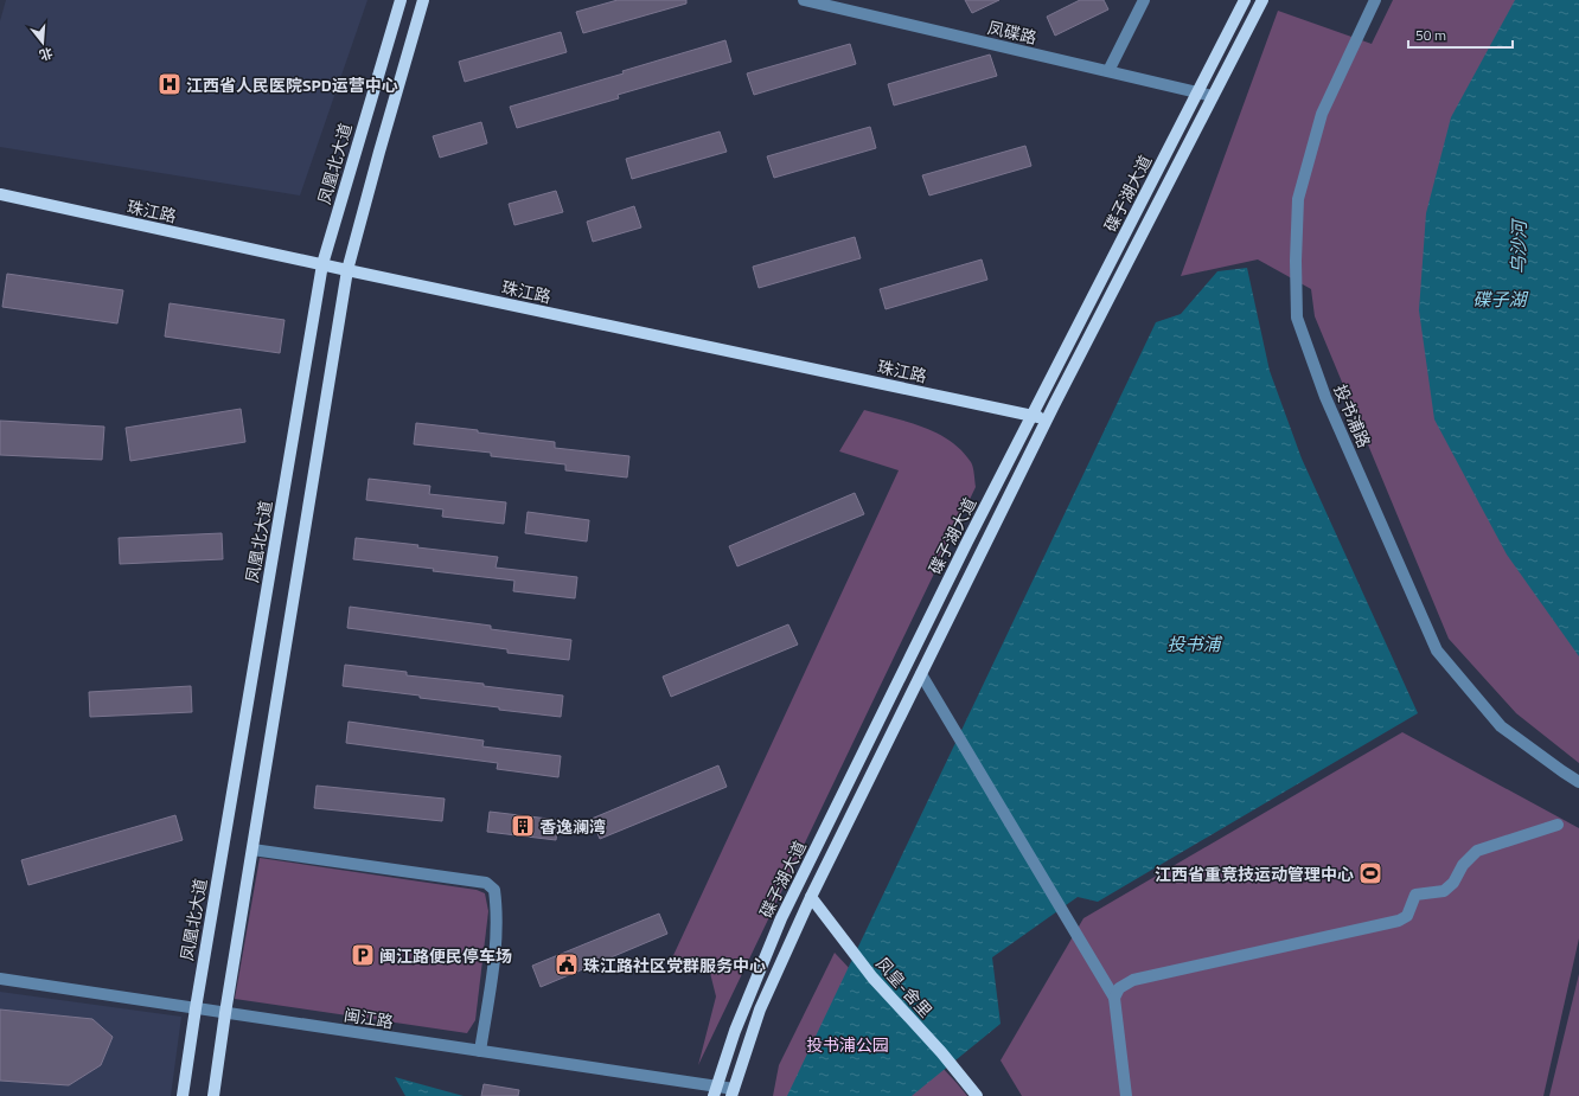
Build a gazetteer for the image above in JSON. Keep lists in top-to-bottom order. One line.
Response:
{"streets":{"main road":["凤凰北大道","碟子湖大道","珠江路","凤皇-舍里"],"street":["凤碟路","投书浦路","闽江路"]},"crossings":[["凤碟路","碟子湖大道"],["凤凰北大道","珠江路"],["凤凰北大道","闽江路"],["碟子湖大道","珠江路"],["碟子湖大道","凤皇-舍里"],["碟子湖大道","闽江路"]],"water":["乌沙河","碟子湖","投书浦"],"parks":["投书浦公园"],"places":{"hospital":["江西省人民医院SPD运营中心"],"building":["香逸澜湾"],"sports":["江西省重竞技运动管理中心"],"parking":["闽江路便民停车场"],"public building":["珠江路社区党群服务中心"]},"scale_bar":"50 m","north":"bottom"}
